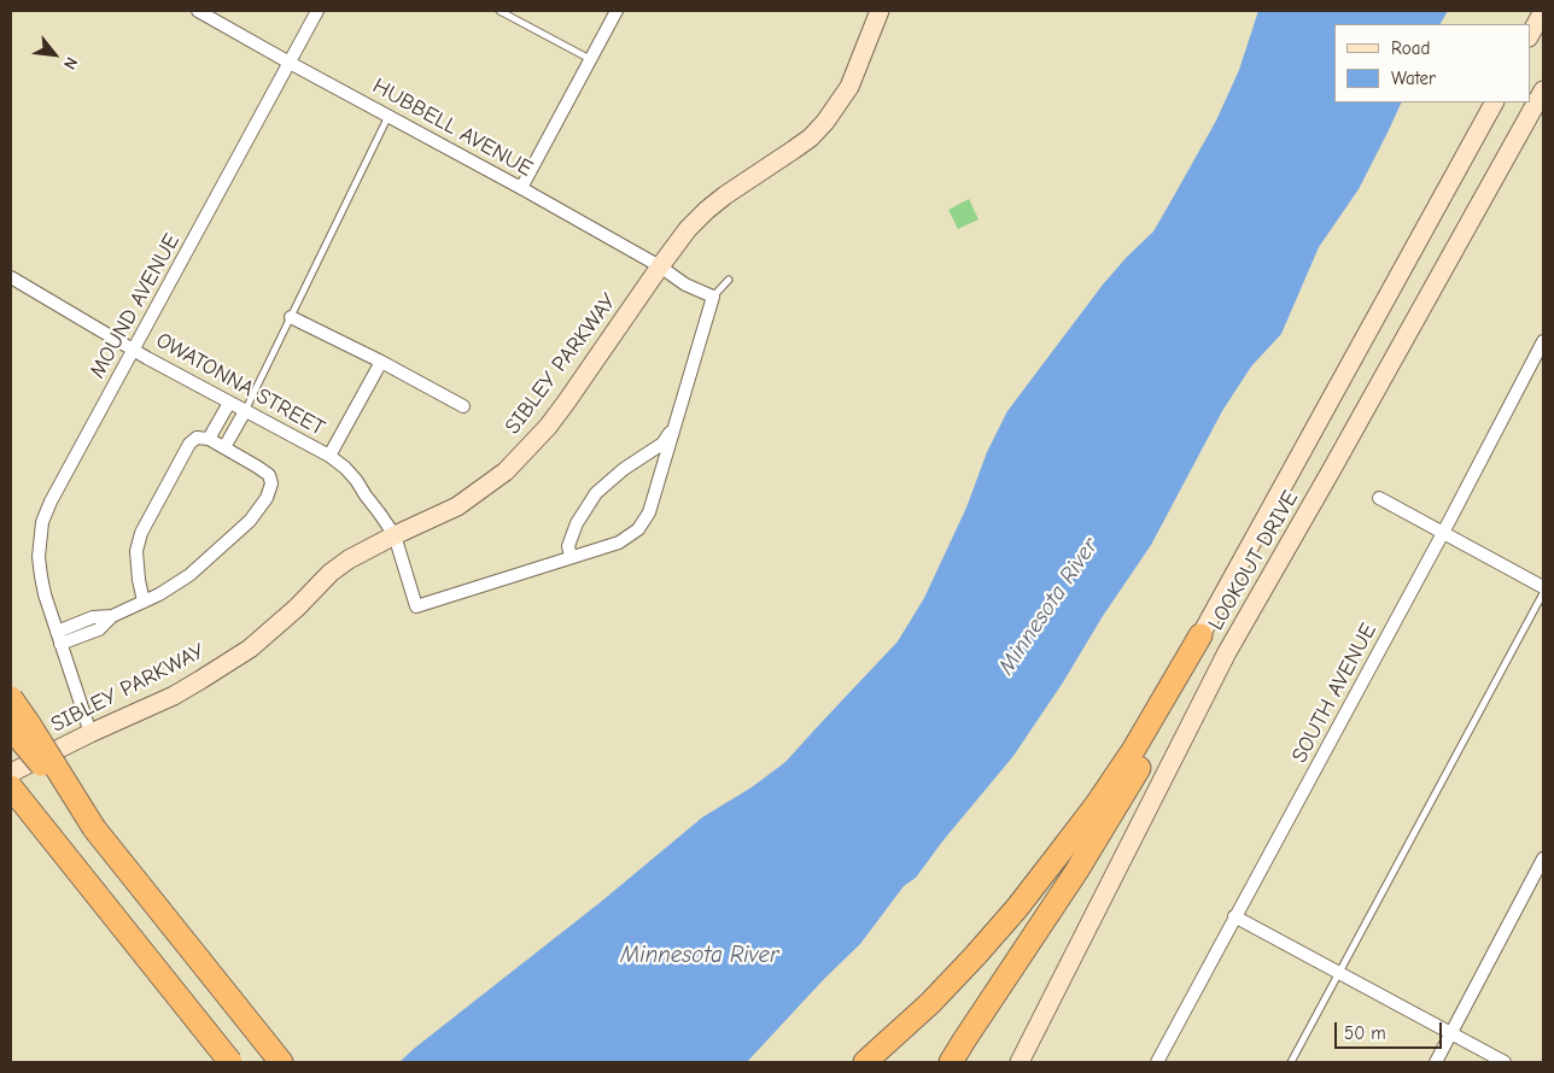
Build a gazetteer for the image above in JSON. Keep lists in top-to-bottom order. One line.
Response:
{"streets":{"main road":["SIBLEY PARKWAY","LOOKOUT DRIVE"],"street":["HUBBELL AVENUE","MOUND AVENUE","OWATONNA STREET","SOUTH AVENUE"]},"crossings":[["HUBBELL AVENUE","MOUND AVENUE"],["HUBBELL AVENUE","SIBLEY PARKWAY"],["MOUND AVENUE","SIBLEY PARKWAY"],["MOUND AVENUE","OWATONNA STREET"],["SIBLEY PARKWAY","OWATONNA STREET"]],"water":["Minnesota River"],"legend":["Road","Water"],"scale_bar":"50 m","north":"bottom right"}
